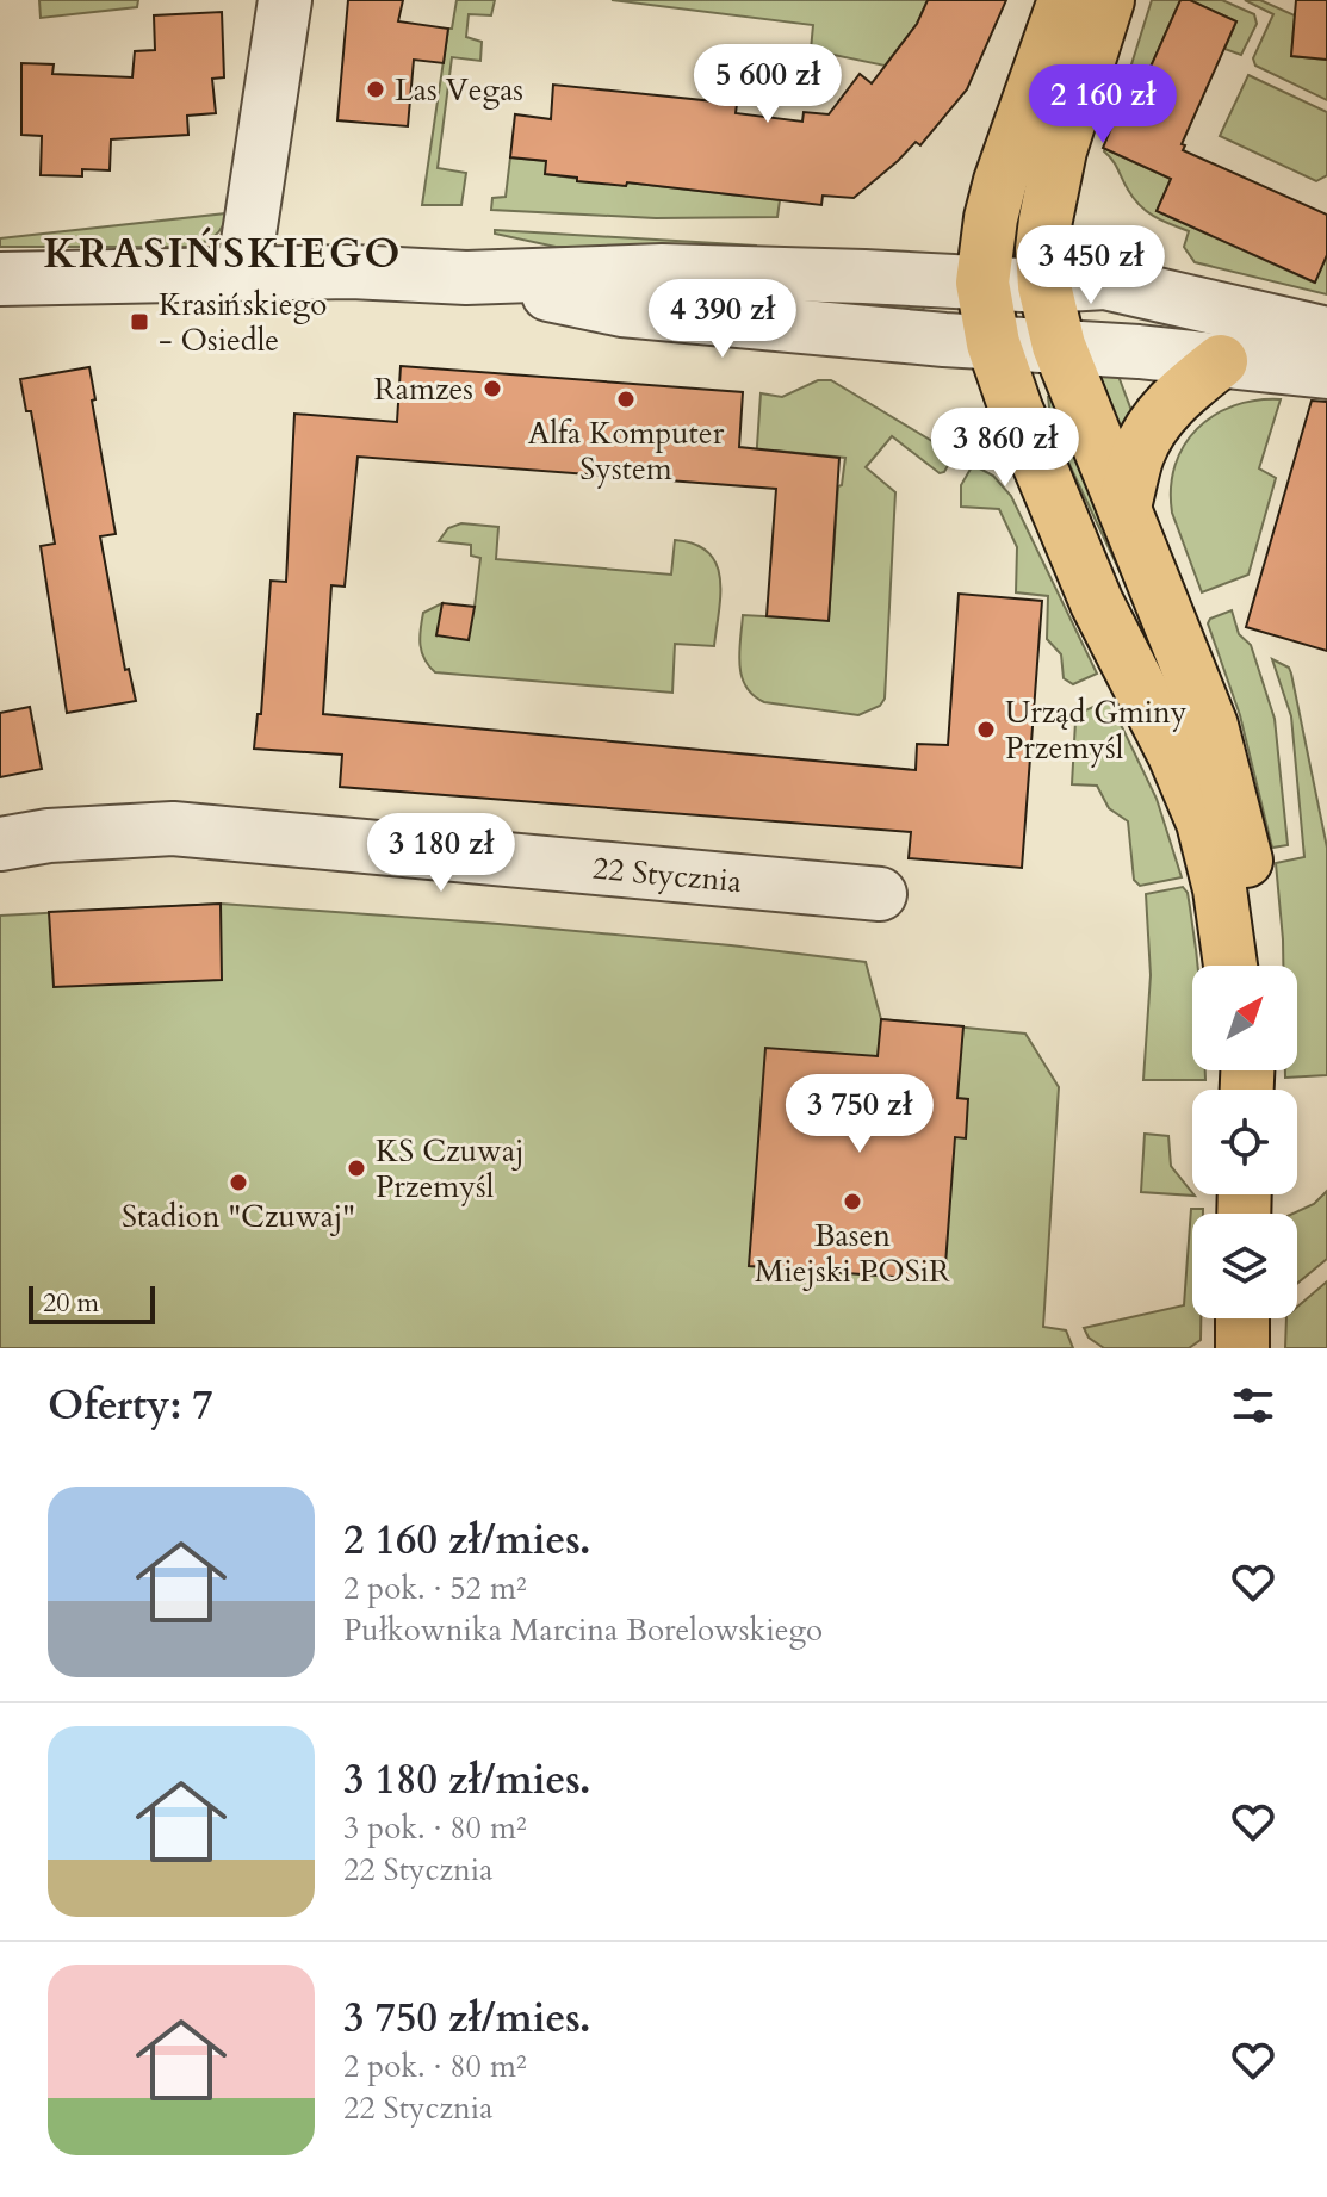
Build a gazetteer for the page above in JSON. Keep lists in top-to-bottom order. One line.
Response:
{"streets":{"street":["22 Stycznia"]},"districts":["KRASIŃSKIEGO"],"places":{"other":["Las Vegas","Ramzes","Alfa Komputer System","Urząd Gminy Przemyśl","KS Czuwaj Przemyśl","Stadion \"Czuwaj\"","Basen Miejski POSiR"],"transit":["Krasińskiego - Osiedle"]},"scale_bar":"20 m","north":"top right","page":{"price":["5 600 zł","2 160 zł","3 450 zł","4 390 zł","3 860 zł","3 180 zł","3 750 zł"],"scale":"20 m","heading":"Oferty: 7","list":[{"name":"2 160 zł/mies.","note":"2 pok. · 52 m² · Pułkownika Marcina Borelowskiego"},{"name":"3 180 zł/mies.","note":"3 pok. · 80 m² · 22 Stycznia"},{"name":"3 750 zł/mies.","note":"2 pok. · 80 m² · 22 Stycznia"}]}}
